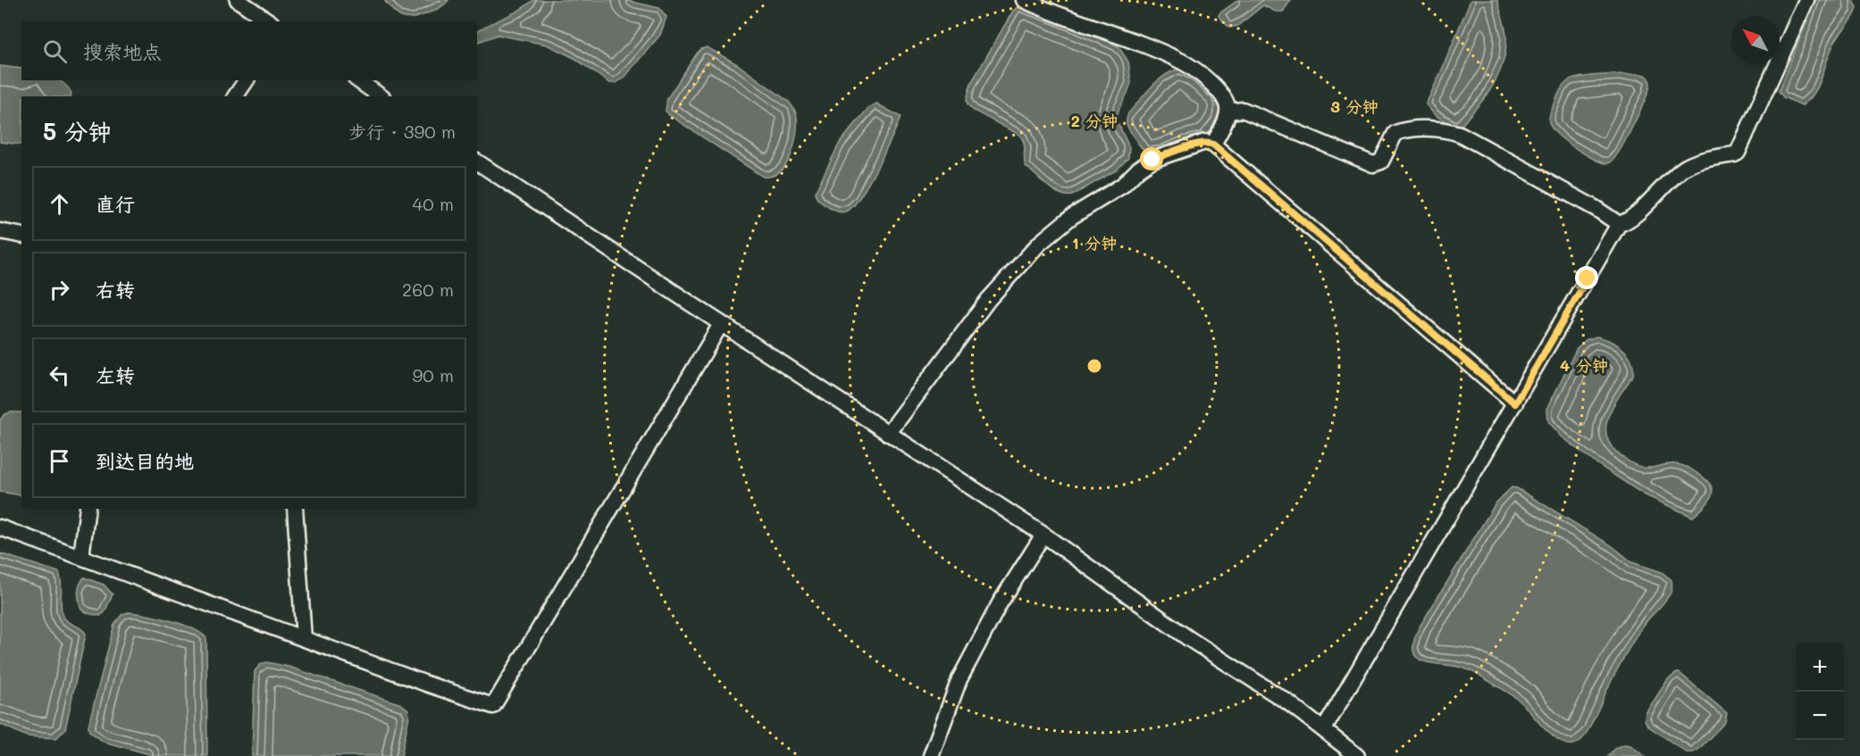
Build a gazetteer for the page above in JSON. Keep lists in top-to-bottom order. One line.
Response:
{"north":"top left","page":{"search":"搜索地点","heading":["5 分钟","步行 · 390 m"],"list":[["直行","40 m"],["右转","260 m"],["左转","90 m"],"到达目的地"],"map_buttons":["+","−"]},"rings":["3 分钟","2 分钟","1 分钟","4 分钟"]}
